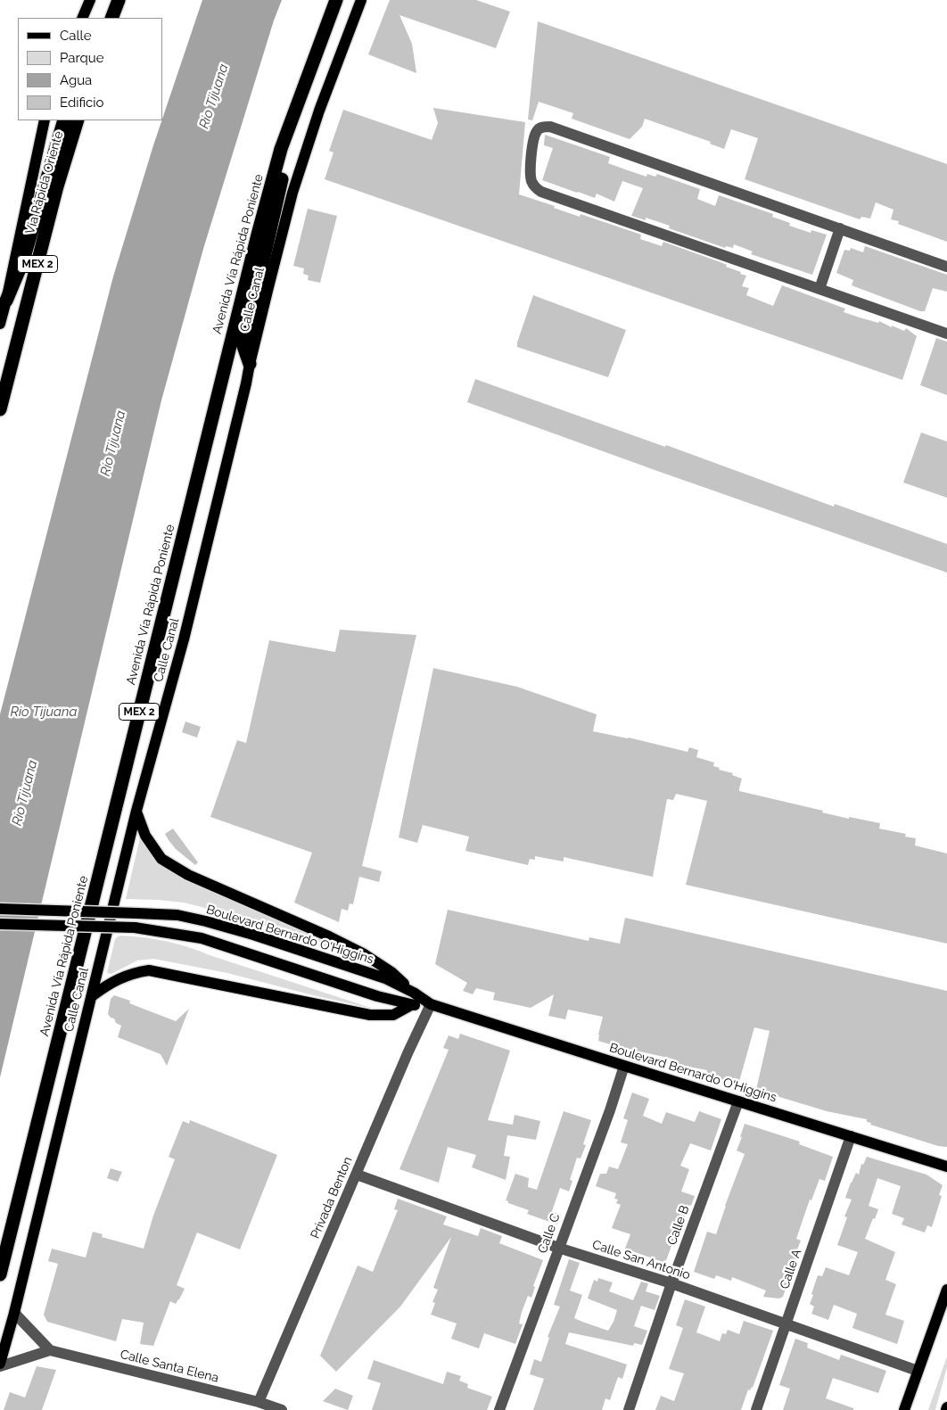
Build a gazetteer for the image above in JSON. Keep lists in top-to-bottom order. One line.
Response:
{"streets":{"highway":["Vía Rápida Oriente","Avenida Vía Rápida Poniente","MEX 2"],"main road":["Calle Canal","Boulevard Bernardo O'Higgins"],"street":["Privada Benton","Calle B","Calle C","Calle San Antonio","Calle A","Calle Santa Elena"]},"crossings":[["Boulevard Bernardo O'Higgins","Privada Benton"],["Boulevard Bernardo O'Higgins","Calle B"],["Boulevard Bernardo O'Higgins","Calle C"],["Boulevard Bernardo O'Higgins","Calle A"],["Privada Benton","Calle San Antonio"],["Privada Benton","Calle Santa Elena"],["Calle B","Calle San Antonio"],["Calle C","Calle San Antonio"],["Calle San Antonio","Calle A"]],"water":["Río Tijuana","Rio Tijuana"],"legend":["Calle","Parque","Agua","Edificio"]}
